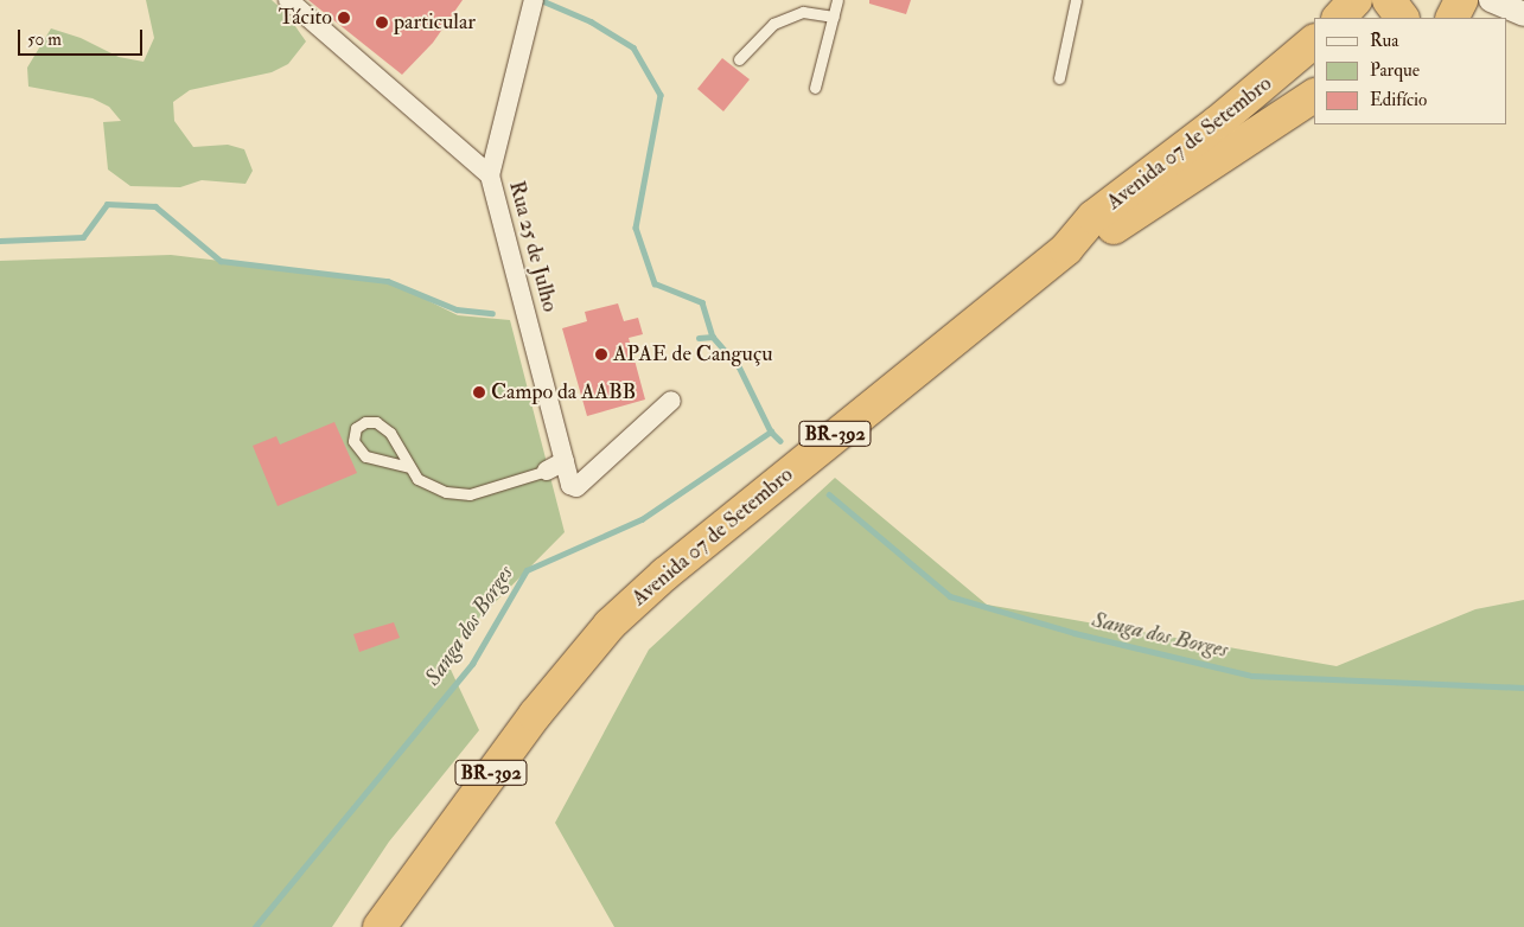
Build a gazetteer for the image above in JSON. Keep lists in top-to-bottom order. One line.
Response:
{"streets":{"highway":["Avenida 07 de Setembro","BR-392"],"street":["Rua 25 de Julho"]},"water":["Sanga dos Borges"],"places":["Tácito","particular","APAE de Canguçu","Campo da AABB"],"legend":["Rua","Parque","Edifício"],"scale_bar":"50 m"}
